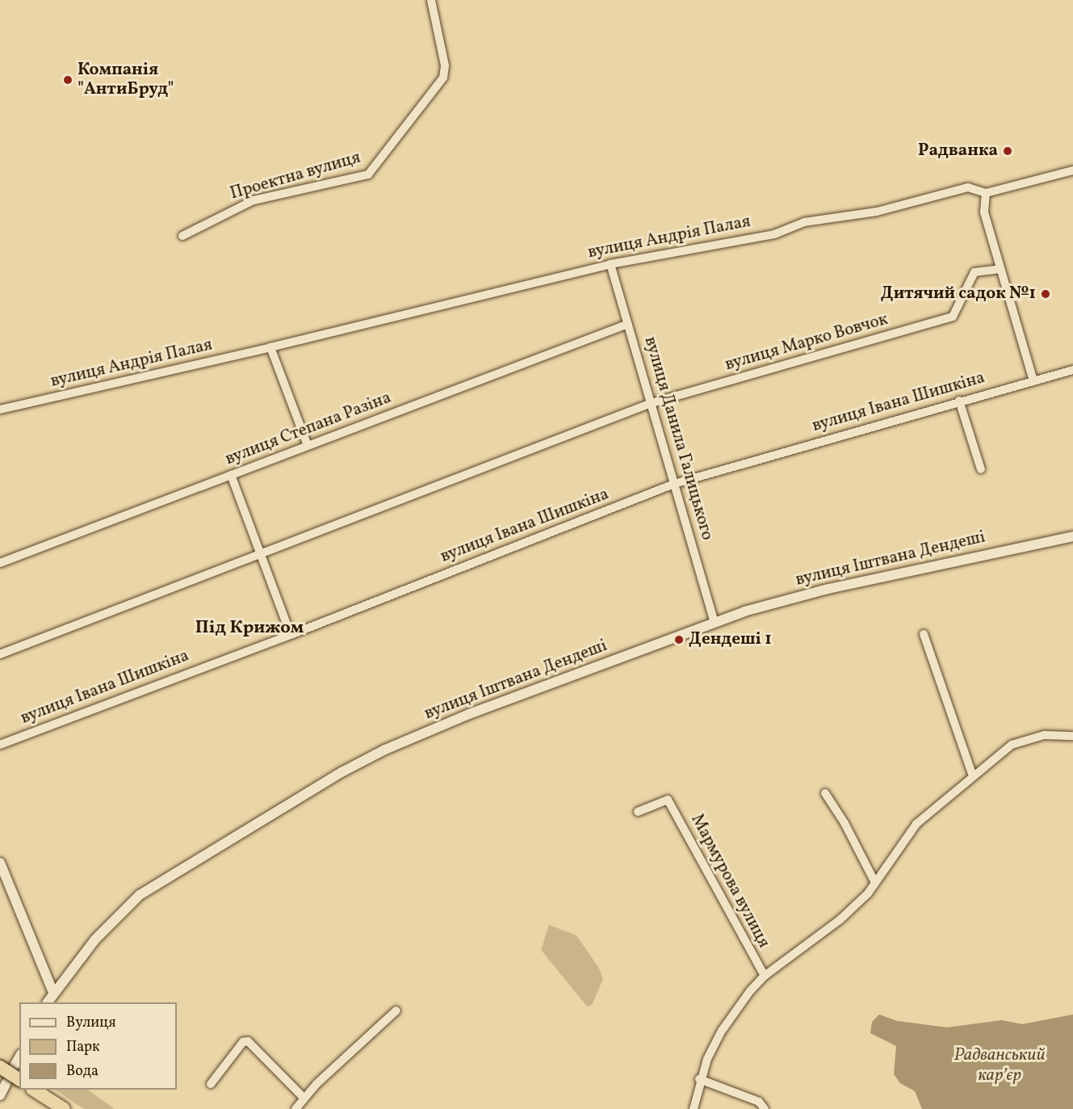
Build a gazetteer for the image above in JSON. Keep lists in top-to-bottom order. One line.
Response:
{"streets":{"street":["Проектна вулиця","вулиця Андрія Палая","вулиця Марко Вовчок","вулиця Івана Шишкіна","вулиця Степана Разіна","вулиця Данила Галицького","вулиця Іштвана Дендеші","Мармурова вулиця"]},"crossings":[["вулиця Андрія Палая","вулиця Данила Галицького"],["вулиця Марко Вовчок","вулиця Данила Галицького"],["вулиця Івана Шишкіна","вулиця Данила Галицького"],["вулиця Степана Разіна","вулиця Данила Галицького"],["вулиця Данила Галицького","вулиця Іштвана Дендеші"]],"districts":["Під Крижом"],"water":["Радванський карʼєр"],"places":["Компанія \"АнтиБруд\"","Радванка","Дитячий садок №1","Дендеші 1"],"legend":["Вулиця","Парк","Вода"]}
